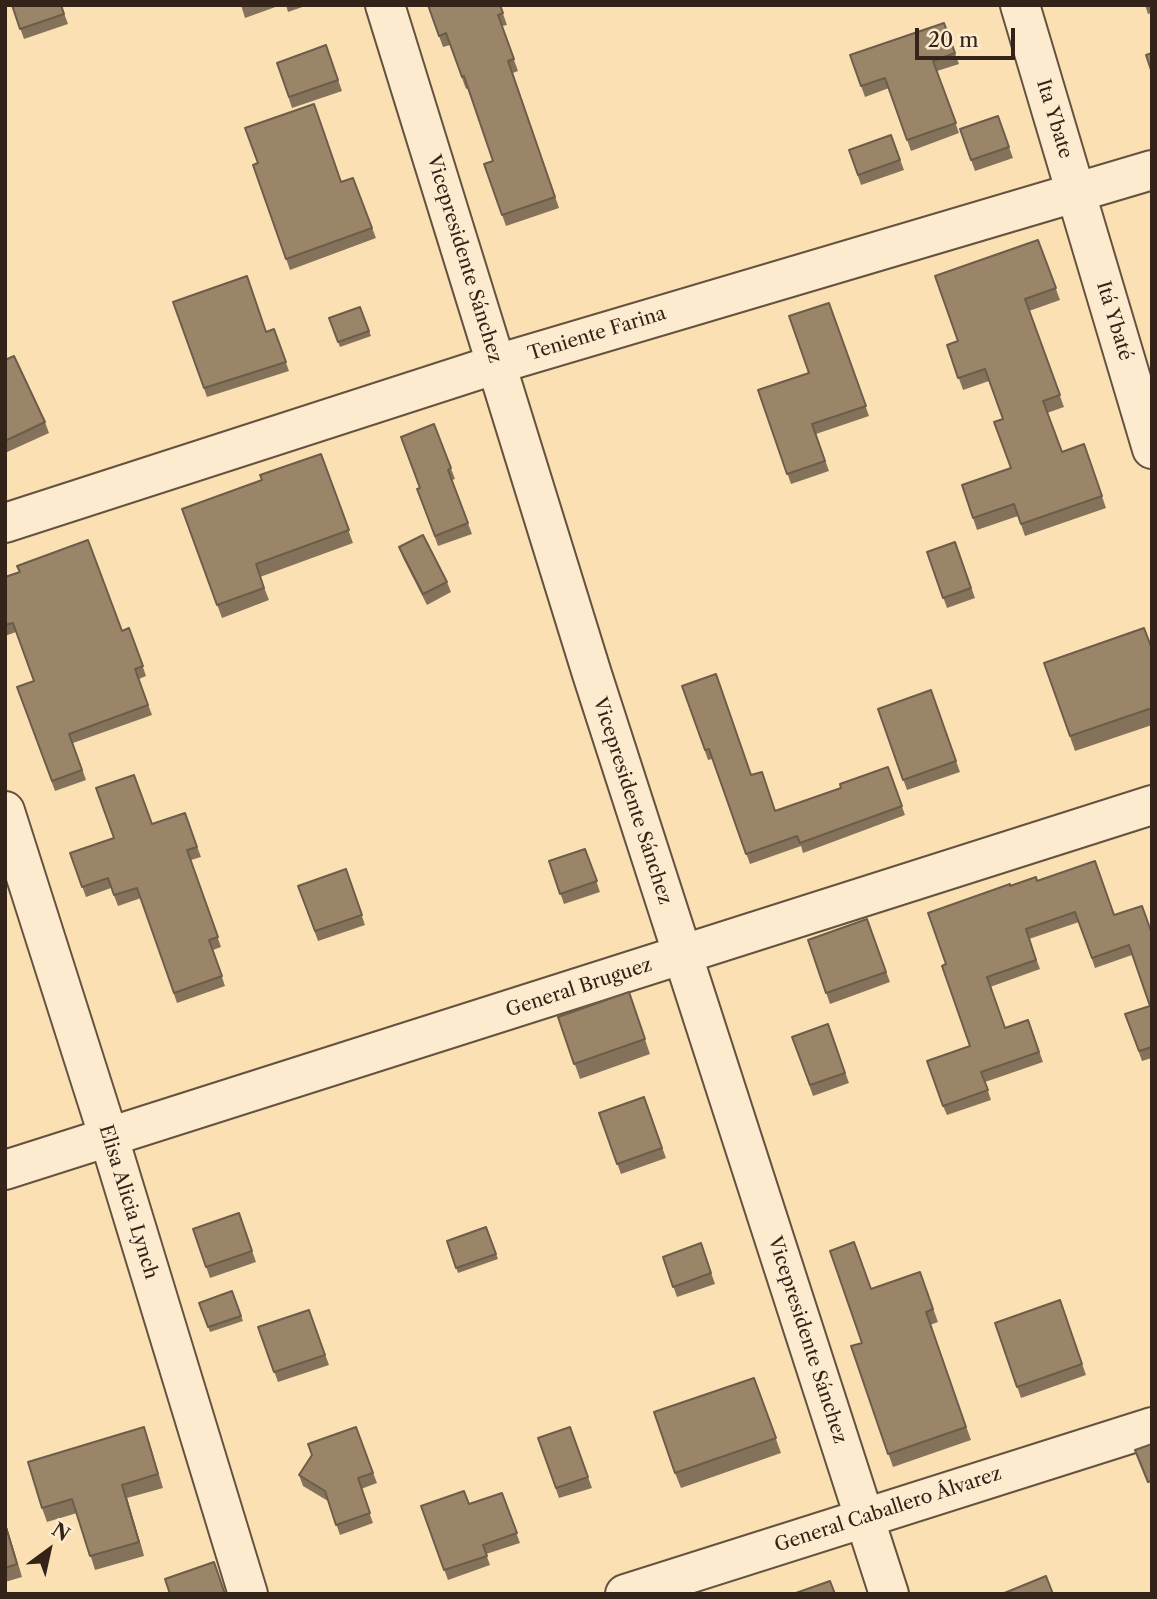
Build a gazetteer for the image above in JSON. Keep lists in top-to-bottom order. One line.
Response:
{"streets":{"street":["Ita Ybate","Vicepresidente Sánchez","Itá Ybaté","Teniente Farina","General Bruguez","Elisa Alicia Lynch","General Caballero Álvarez"]},"crossings":[["Ita Ybate","Itá Ybaté"],["Ita Ybate","Teniente Farina"],["Vicepresidente Sánchez","Teniente Farina"],["Vicepresidente Sánchez","General Bruguez"],["Vicepresidente Sánchez","General Caballero Álvarez"],["Itá Ybaté","Teniente Farina"],["General Bruguez","Elisa Alicia Lynch"]],"scale_bar":"20 m","north":"top right"}
